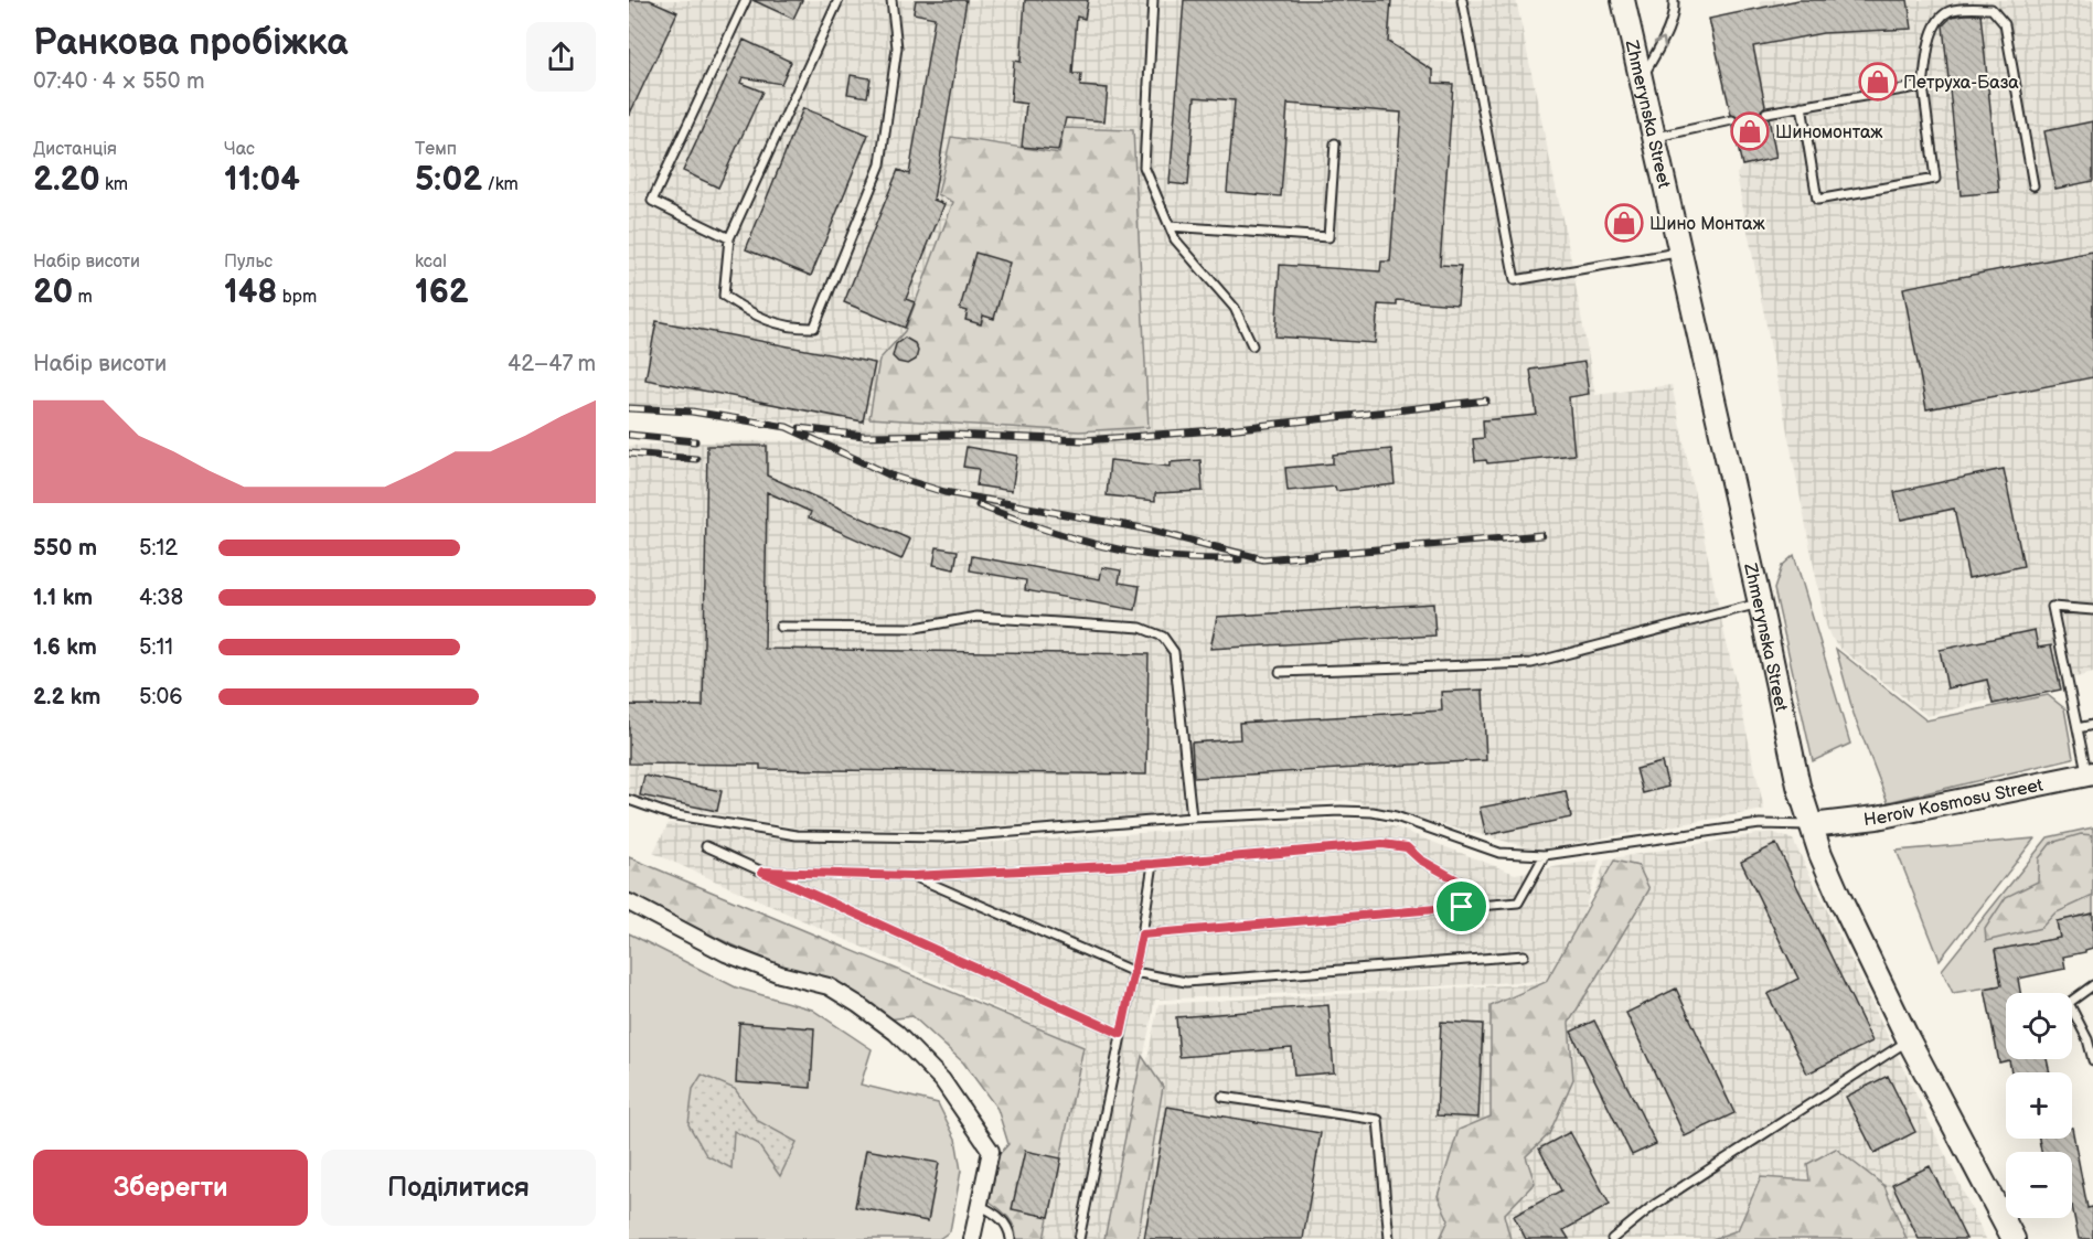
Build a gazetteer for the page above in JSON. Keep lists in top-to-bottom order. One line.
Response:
{"streets":{"main road":["Zhmerynska Street","Heroiv Kosmosu Street"]},"crossings":[["Zhmerynska Street","Heroiv Kosmosu Street"]],"places":{"shop":["Петруха-База","Шиномонтаж","Шино Монтаж"]},"page":{"heading":["Ранкова пробіжка","07:40 · 4 × 550 m"],"stats":[["Дистанція","2.20 km"],["Час","11:04"],["Темп","5:02 /km"],["Набір висоти","20 m"],["Пульс","148 bpm"],["kcal","162"]],"chart":["Набір висоти","42–47 m"],"list":[{"name":"550 m","note":"5:12"},{"name":"1.1 km","note":"4:38"},{"name":"1.6 km","note":"5:11"},{"name":"2.2 km","note":"5:06"}],"map_buttons":["+","−"],"buttons":["Зберегти","Поділитися"]}}
